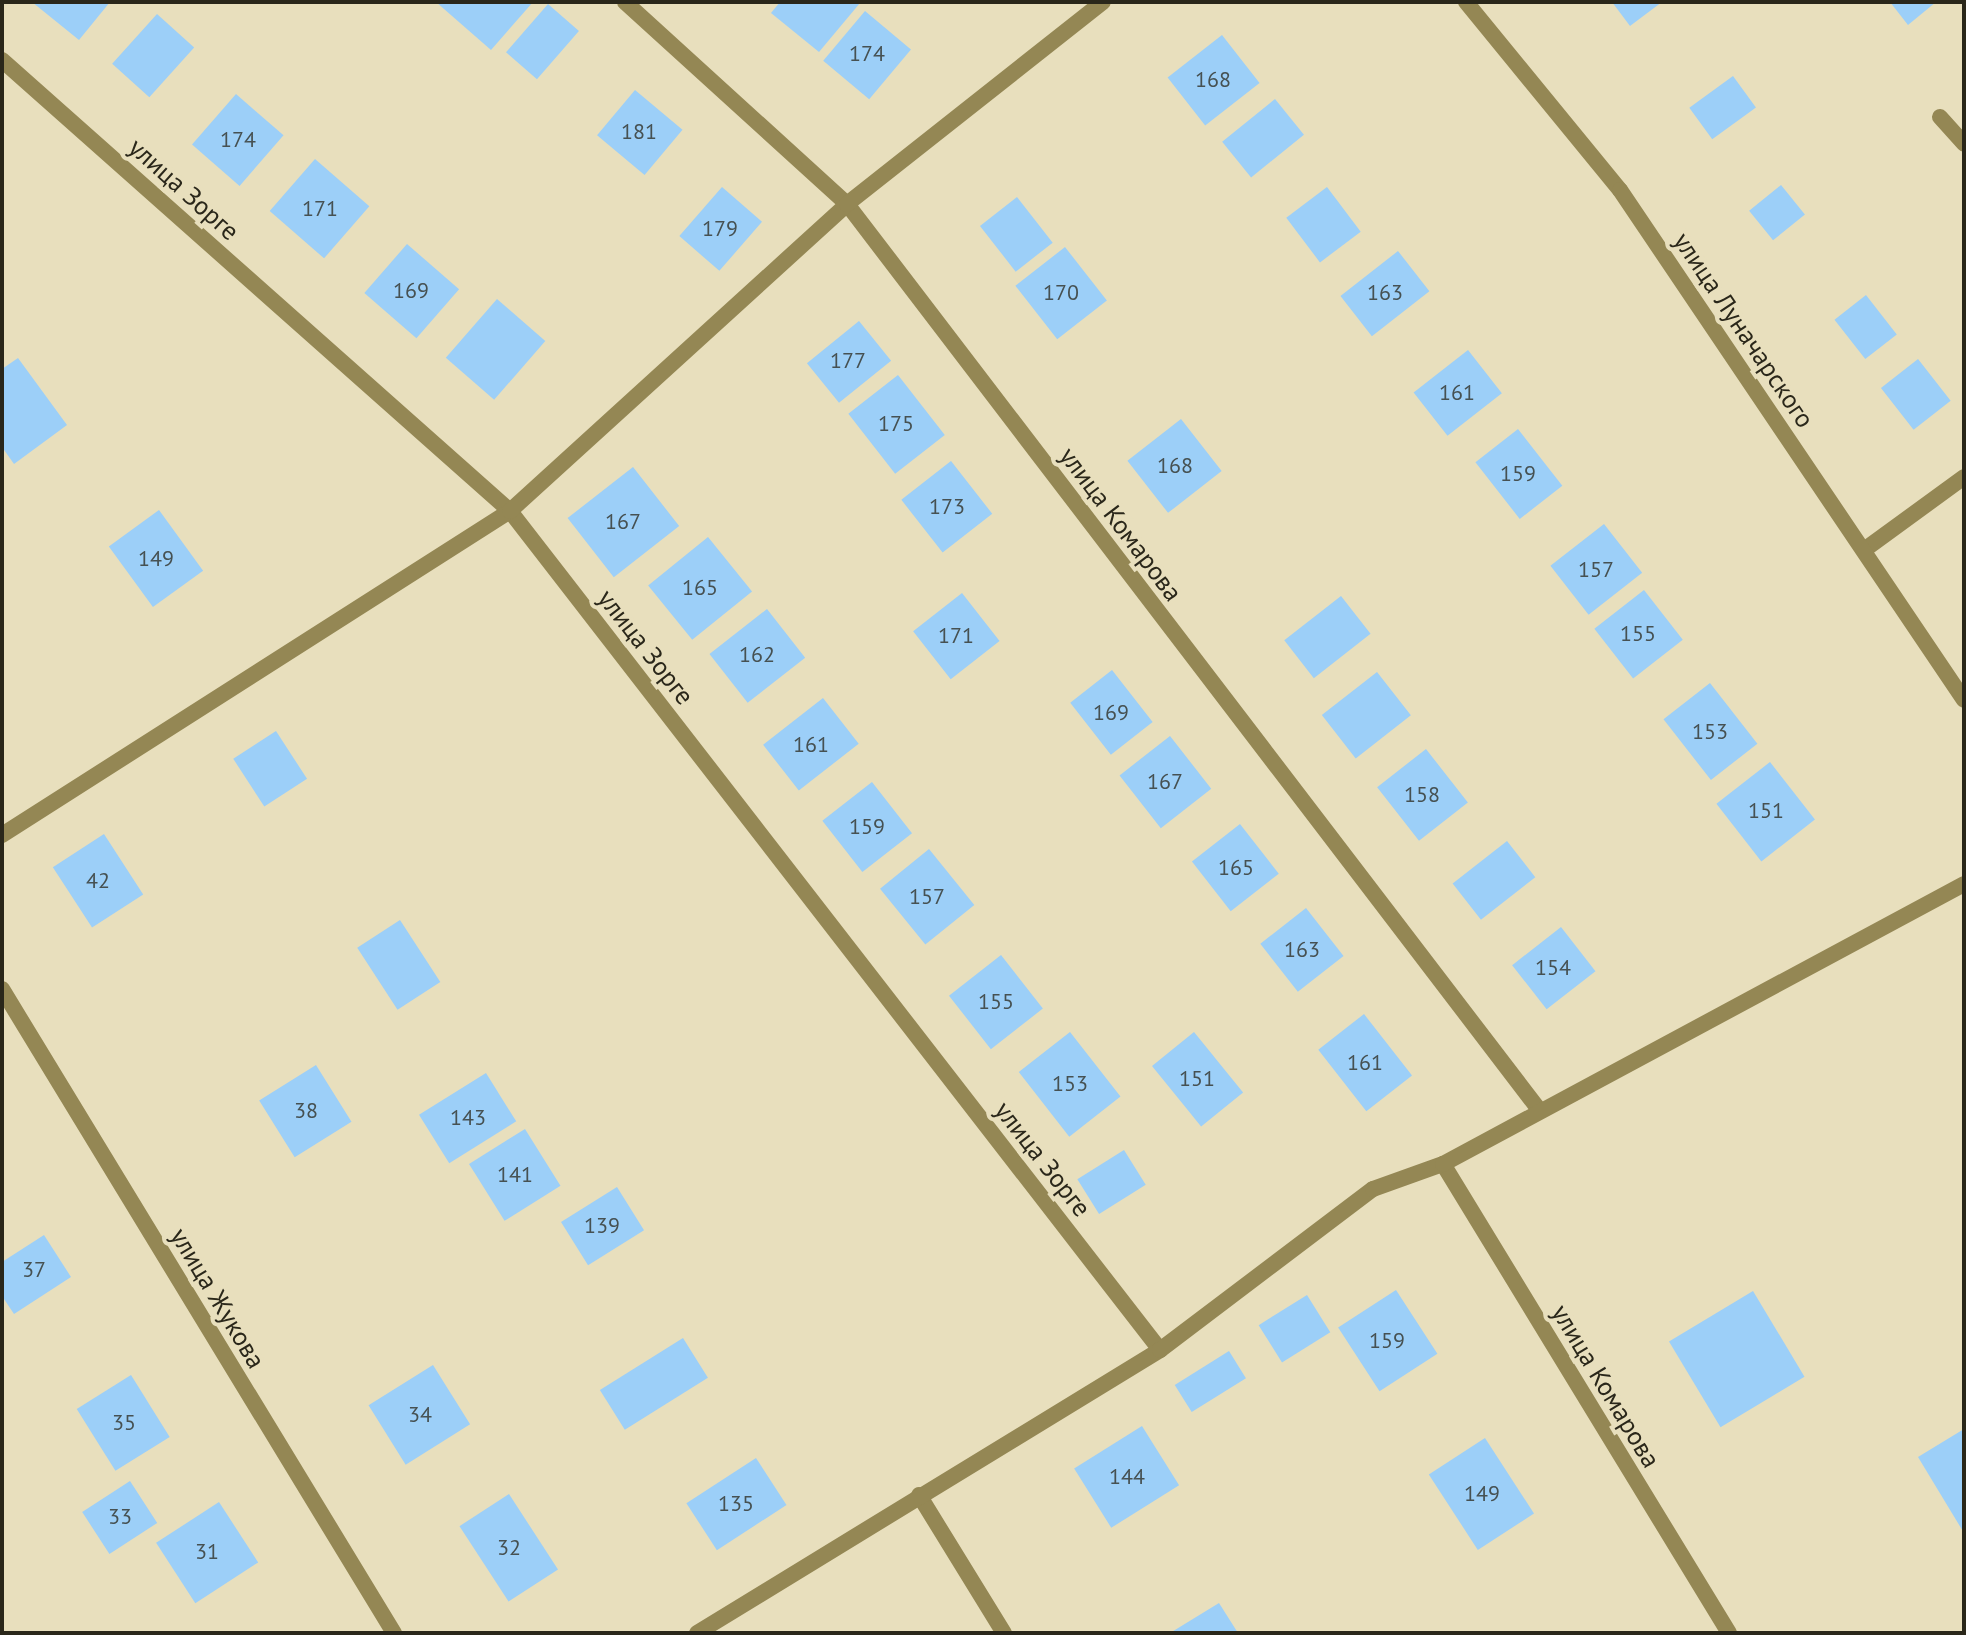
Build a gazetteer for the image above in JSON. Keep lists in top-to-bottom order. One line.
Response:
{"streets":{"street":["улица Зорге","улица Луначарского","улица Комарова","улица Жукова"]},"house_numbers":["174","168","181","174","171","179","169","170","163","177","161","175","168","159","173","167","149","157","165","155","171","162","169","153","161","167","158","151","159","165","42","157","163","154","155","161","151","153","38","143","141","139","37","159","34","35","144","149","135","33","32","31"]}
